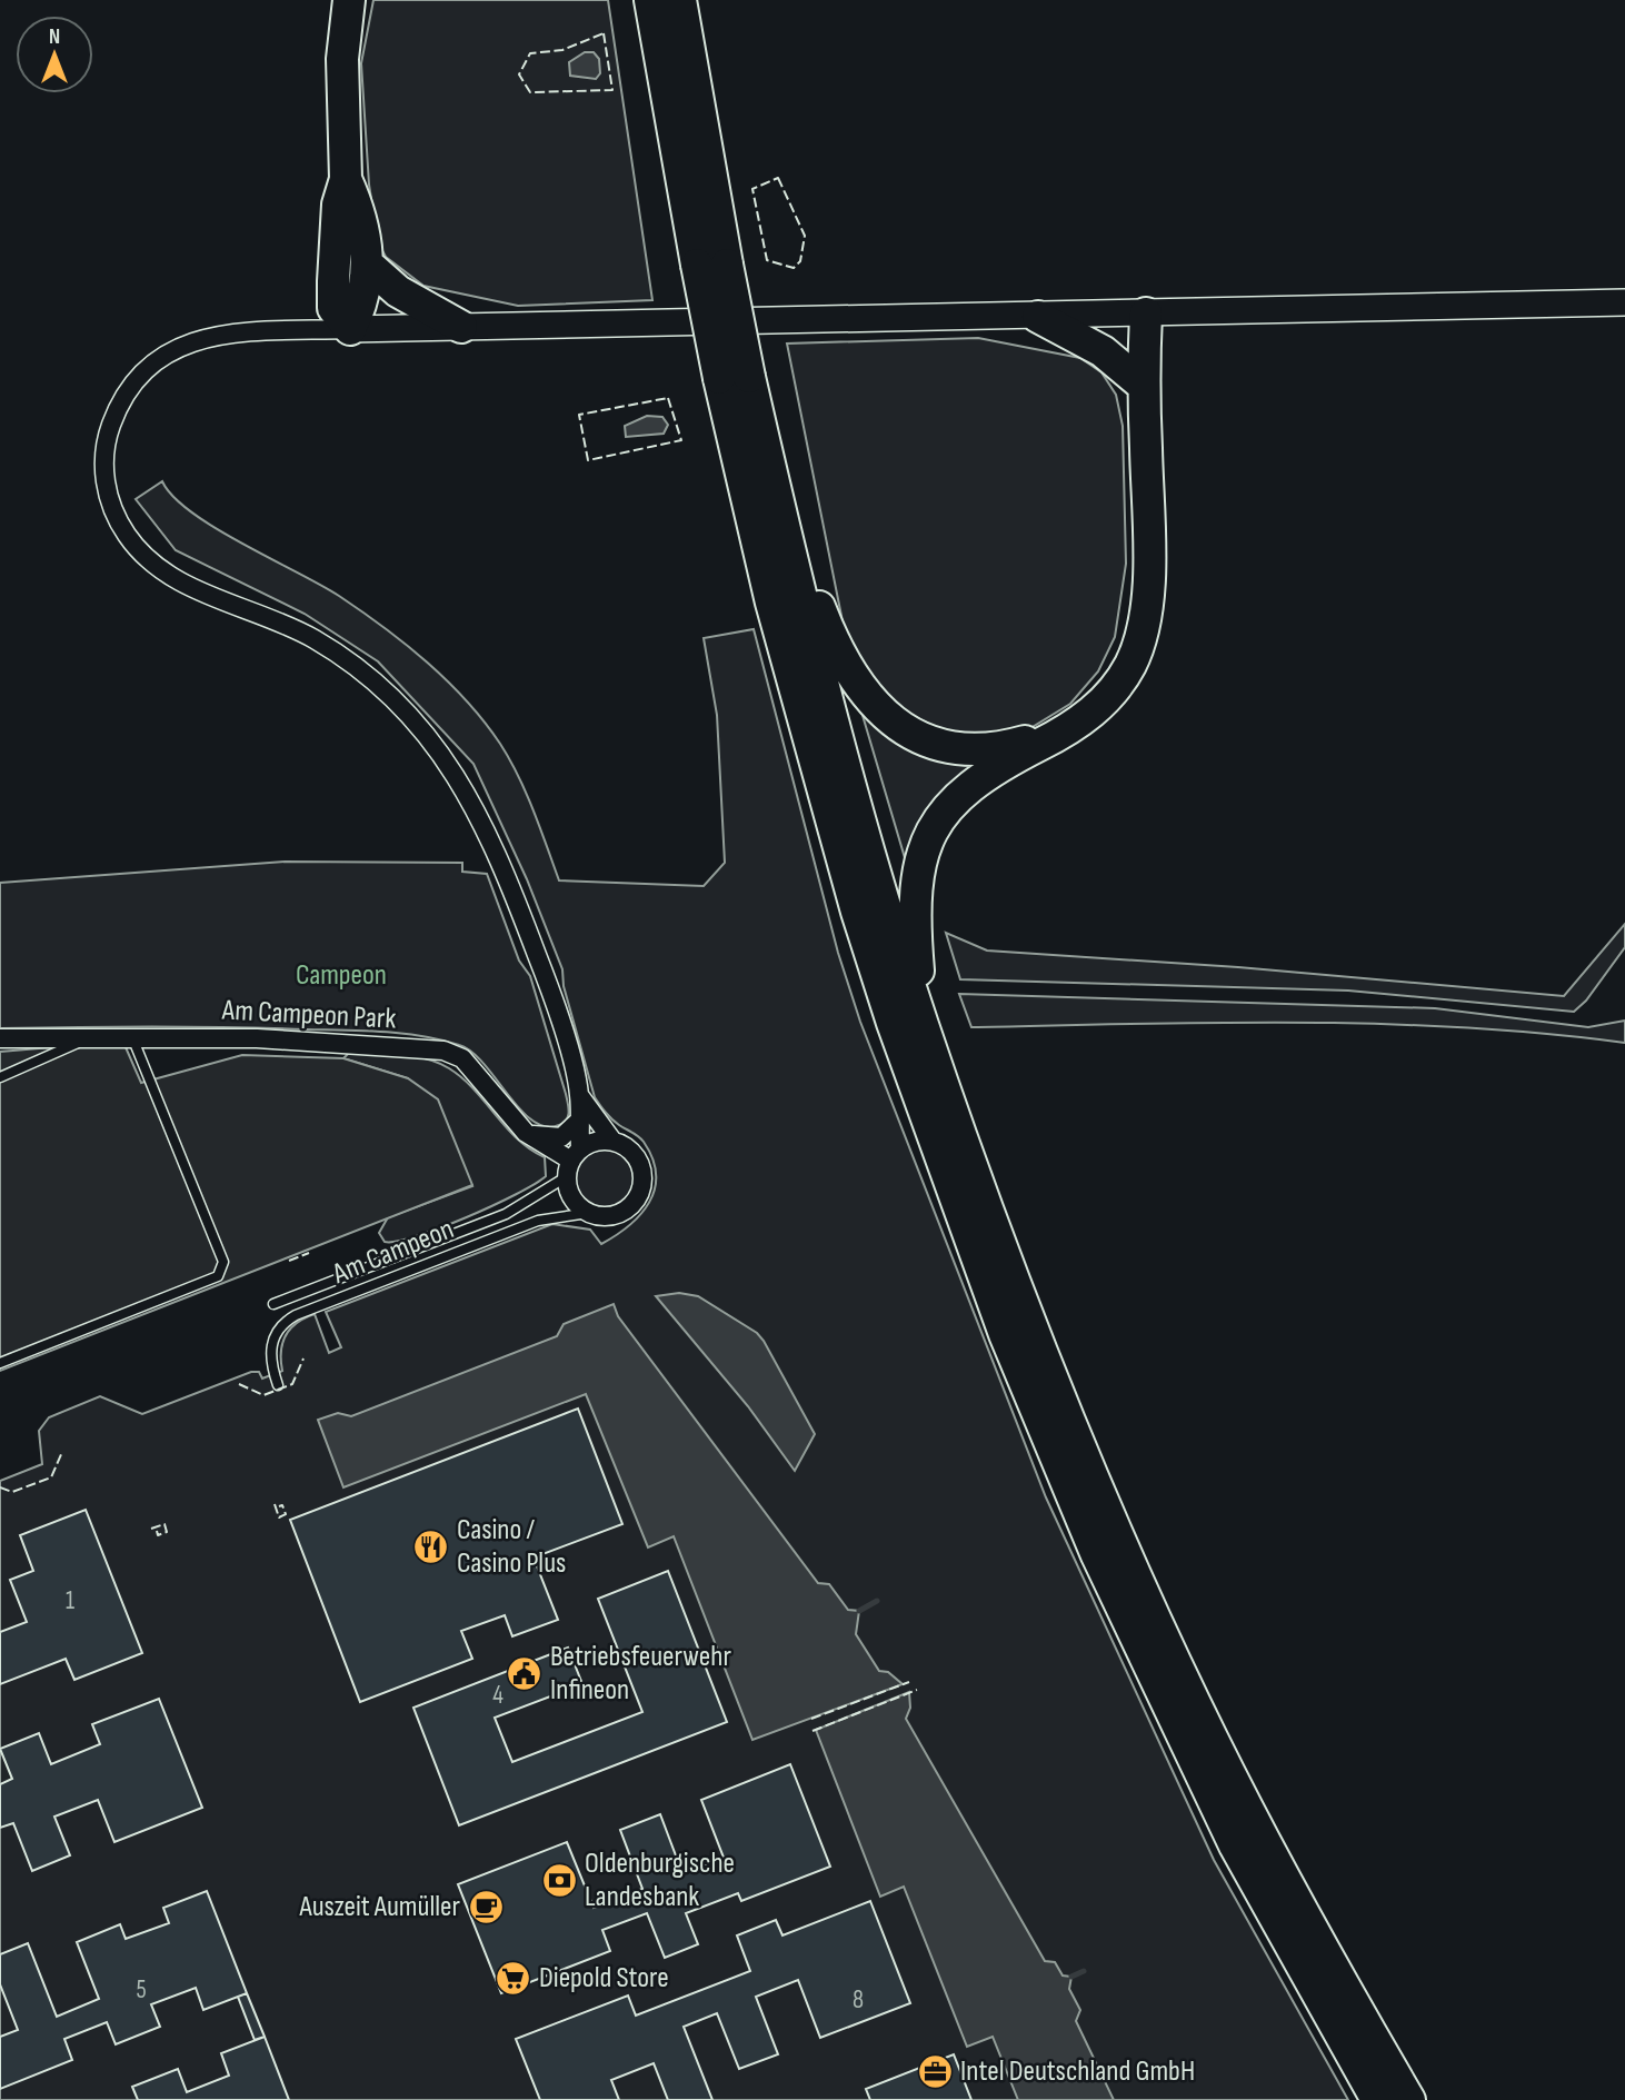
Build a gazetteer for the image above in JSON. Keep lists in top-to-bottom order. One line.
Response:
{"streets":{"street":["Am Campeon Park"],"lane":["Am Campeon"]},"crossings":[["Am Campeon Park","Am Campeon"]],"parks":["Campeon"],"places":{"restaurant":["Casino / Casino Plus"],"public building":["Betriebsfeuerwehr Infineon"],"bank":["Oldenburgische Landesbank"],"cafe":["Auszeit Aumüller"],"supermarket":["Diepold Store"],"office":["Intel Deutschland GmbH"]},"house_numbers":["1","4","5","8"],"north":"top"}
